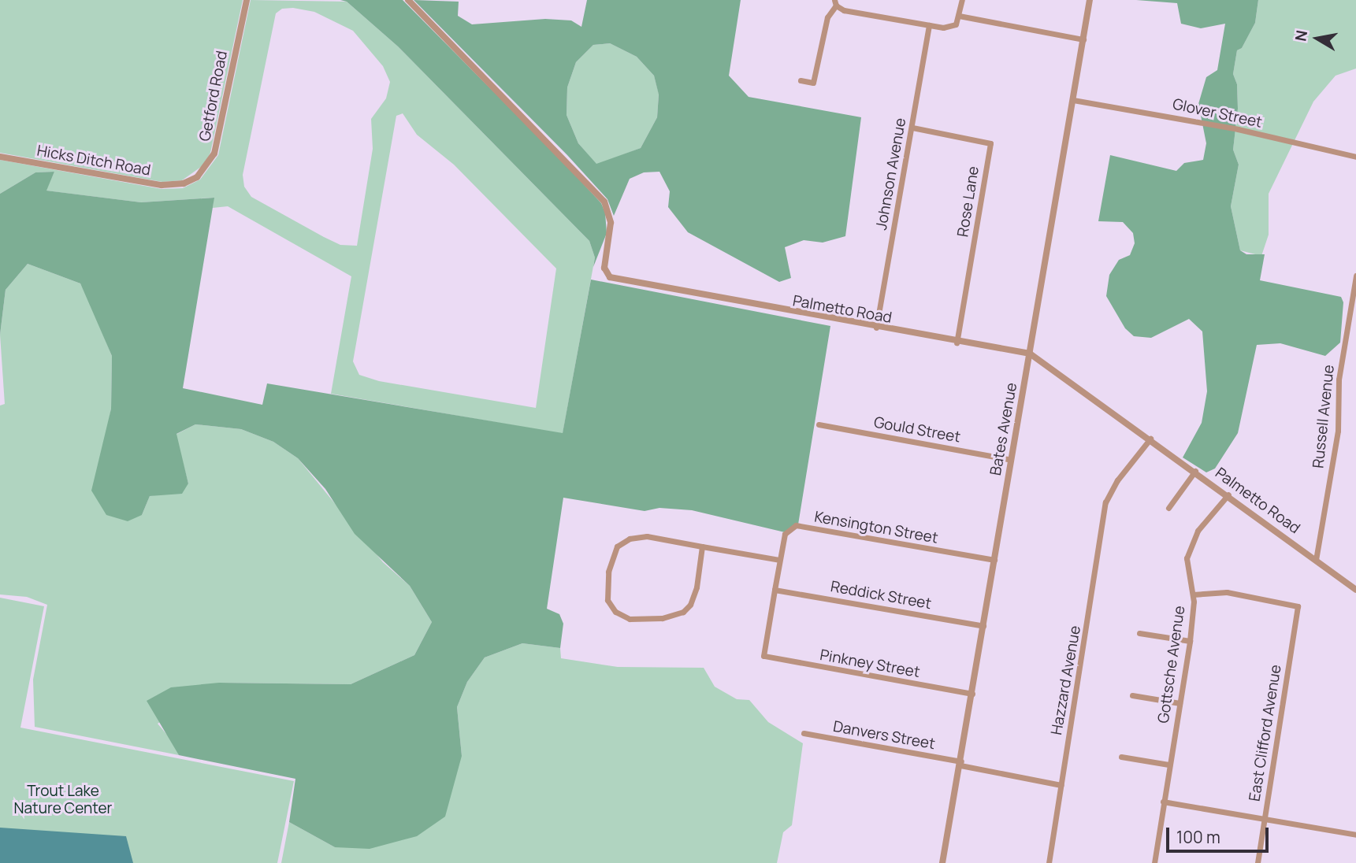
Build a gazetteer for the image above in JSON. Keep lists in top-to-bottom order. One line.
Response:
{"streets":{"street":["Getford Road","Glover Street","Hicks Ditch Road","Johnson Avenue","Rose Lane","Palmetto Road","Russell Avenue","Bates Avenue","Gould Street","Kensington Street","Reddick Street","Pinkney Street","Gottsche Avenue","Hazzard Avenue","East Clifford Avenue","Danvers Street"]},"crossings":[["Getford Road","Hicks Ditch Road"],["Glover Street","Bates Avenue"],["Johnson Avenue","Rose Lane"],["Johnson Avenue","Palmetto Road"],["Rose Lane","Palmetto Road"],["Palmetto Road","Russell Avenue"],["Palmetto Road","Bates Avenue"],["Palmetto Road","Gottsche Avenue"],["Palmetto Road","Hazzard Avenue"],["Bates Avenue","Gould Street"],["Bates Avenue","Kensington Street"],["Bates Avenue","Reddick Street"],["Bates Avenue","Pinkney Street"],["Bates Avenue","Danvers Street"],["Kensington Street","Reddick Street"],["Kensington Street","Pinkney Street"],["Gottsche Avenue","East Clifford Avenue"],["Hazzard Avenue","Danvers Street"]],"parks":["Trout Lake Nature Center"],"scale_bar":"100 m","north":"left"}
